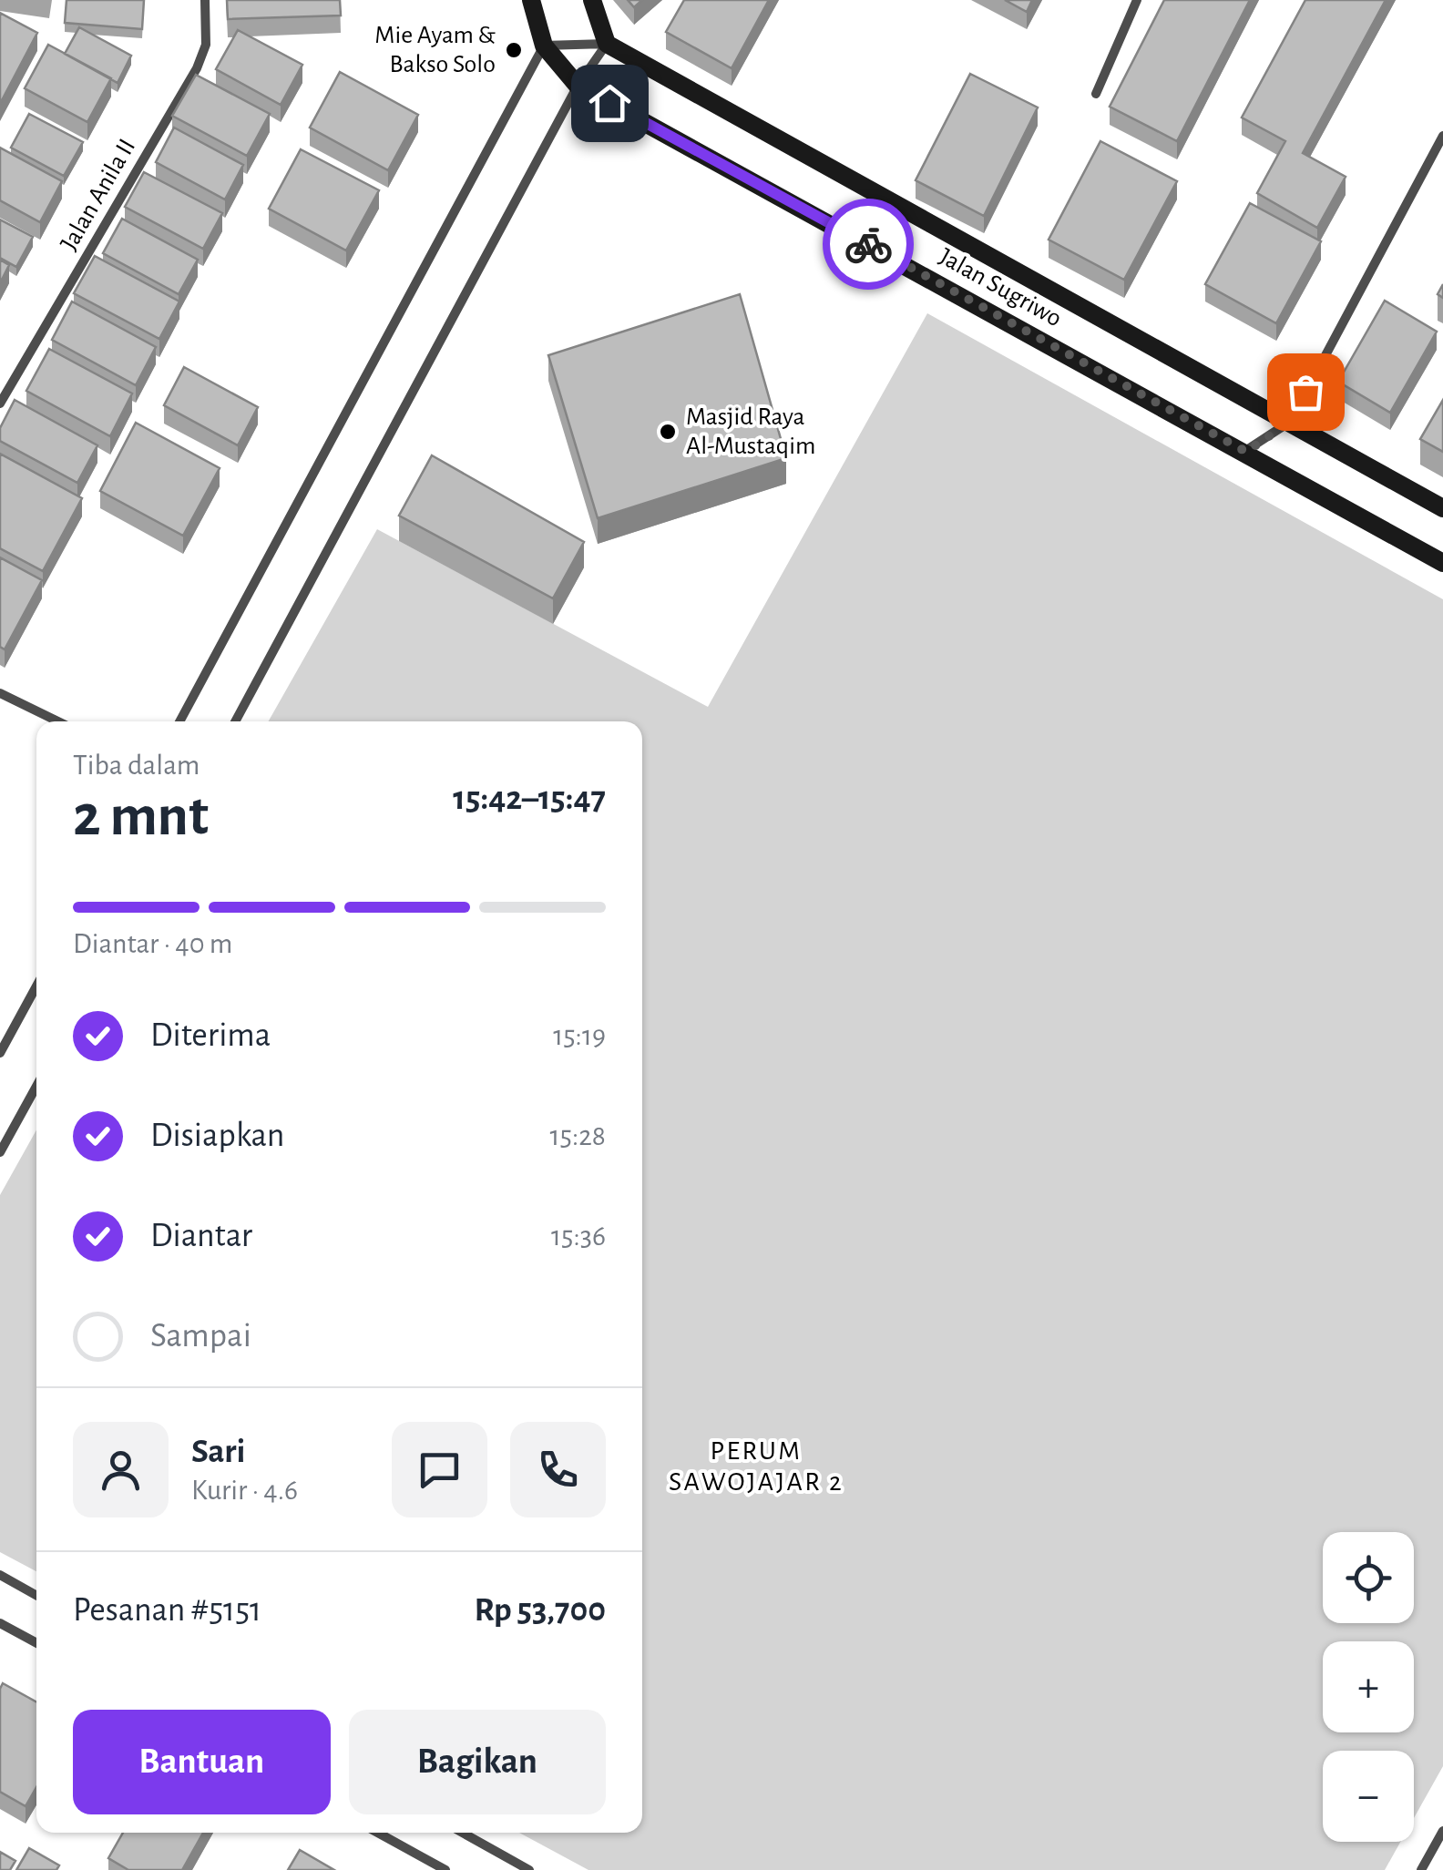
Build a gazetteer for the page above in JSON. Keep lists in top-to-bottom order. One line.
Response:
{"streets":{"street":["Jalan Anila II","Jalan Sugriwo"]},"districts":["PERUM SAWOJAJAR 2"],"places":["Mie Ayam & Bakso Solo","Masjid Raya Al-Mustaqim"],"page":{"heading":["2 mnt","Tiba dalam","15:42–15:47"],"panel":["Sari","Kurir · 4.6","Pesanan #5151","Rp 53,700"],"bar":"Diantar · 40 m","list":[["Diterima","15:19"],["Disiapkan","15:28"],["Diantar","15:36"],"Sampai"],"map_buttons":["+","−"],"buttons":["Bantuan","Bagikan"]}}
